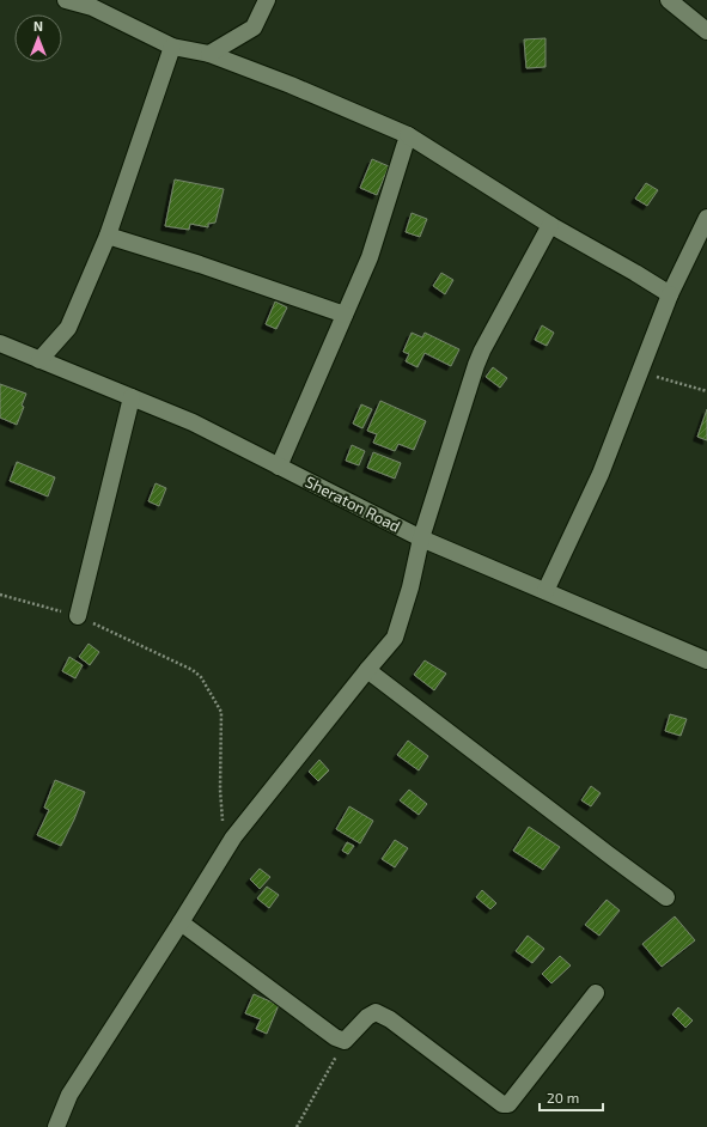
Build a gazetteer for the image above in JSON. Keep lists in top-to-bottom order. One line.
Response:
{"streets":{"street":["Sheraton Road"]},"scale_bar":"20 m","north":"top"}
